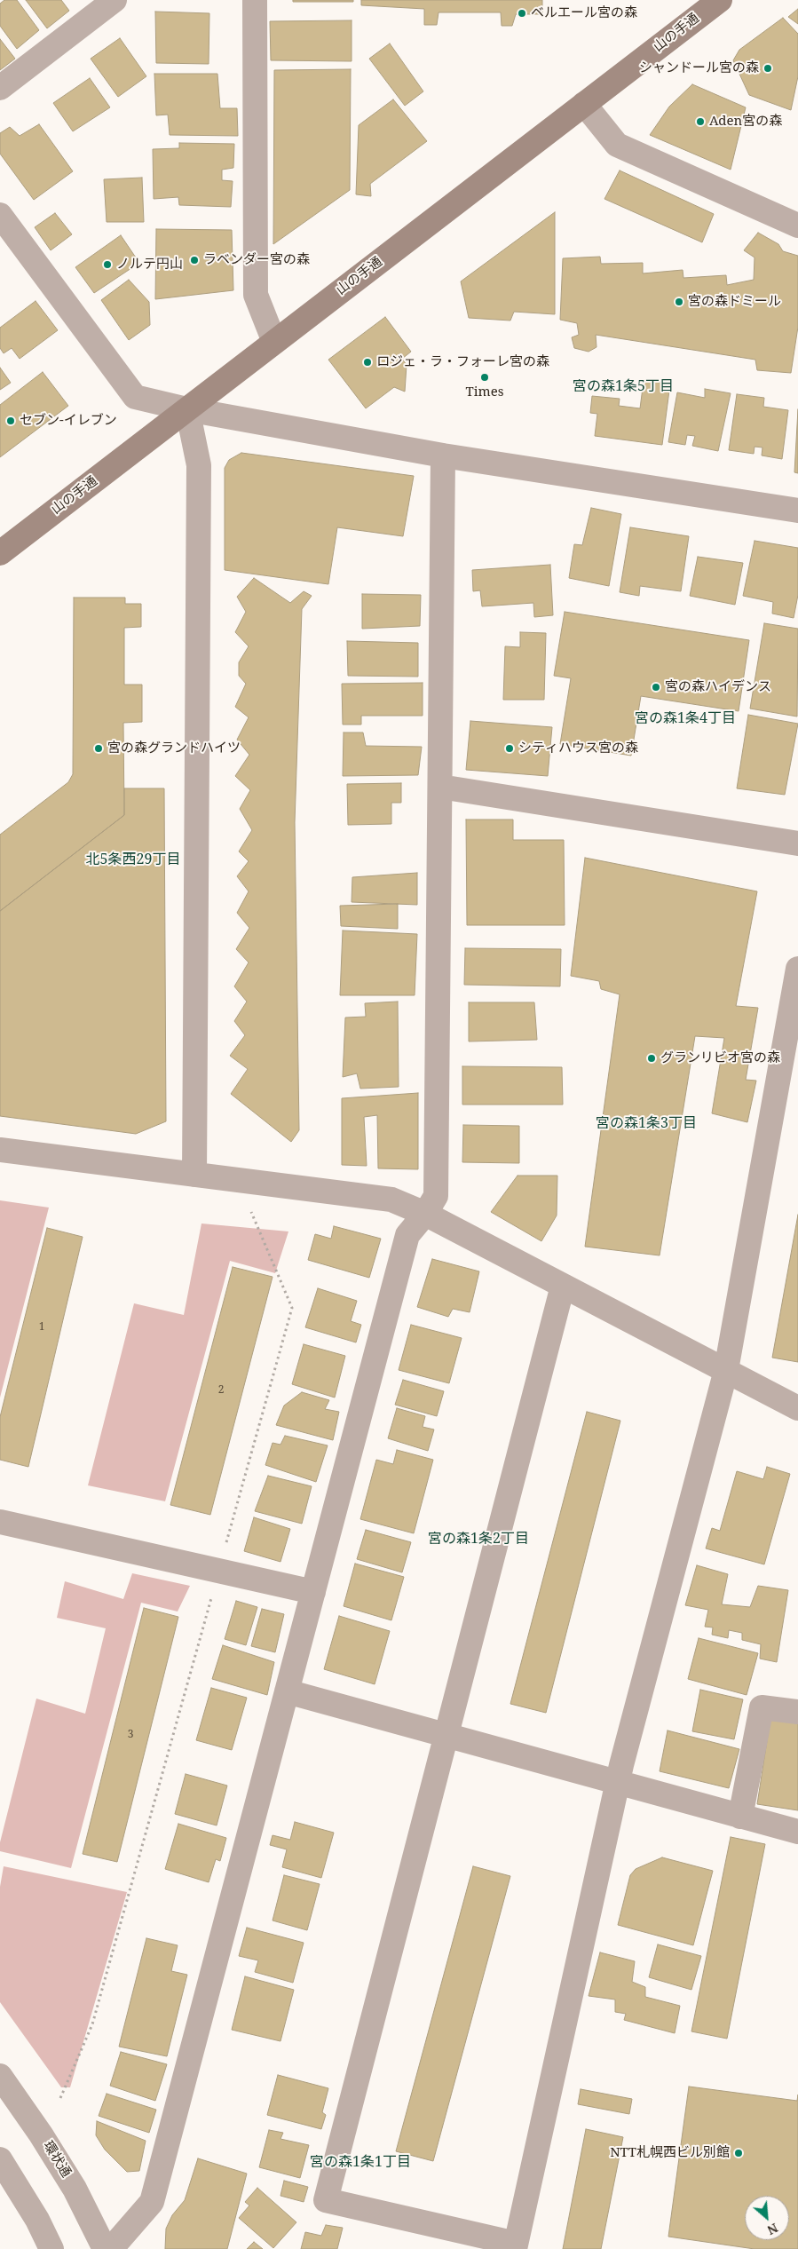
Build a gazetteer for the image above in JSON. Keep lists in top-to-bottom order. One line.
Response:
{"streets":{"main road":["山の手通"],"street":["環状通"]},"districts":["宮の森1条5丁目","宮の森1条4丁目","北5条西29丁目","宮の森1条3丁目","宮の森1条2丁目","宮の森1条1丁目"],"places":["ベルエール宮の森","シャンドール宮の森","Aden宮の森","ラベンダー宮の森","ノルテ円山","宮の森ドミール","ロジェ・ラ・フォーレ宮の森","Times","セブン-イレブン","宮の森ハイデンス","宮の森グランドハイツ","シティハウス宮の森","グランリビオ宮の森","NTT札幌西ビル別館"],"house_numbers":["1","2","3"],"north":"bottom right"}
